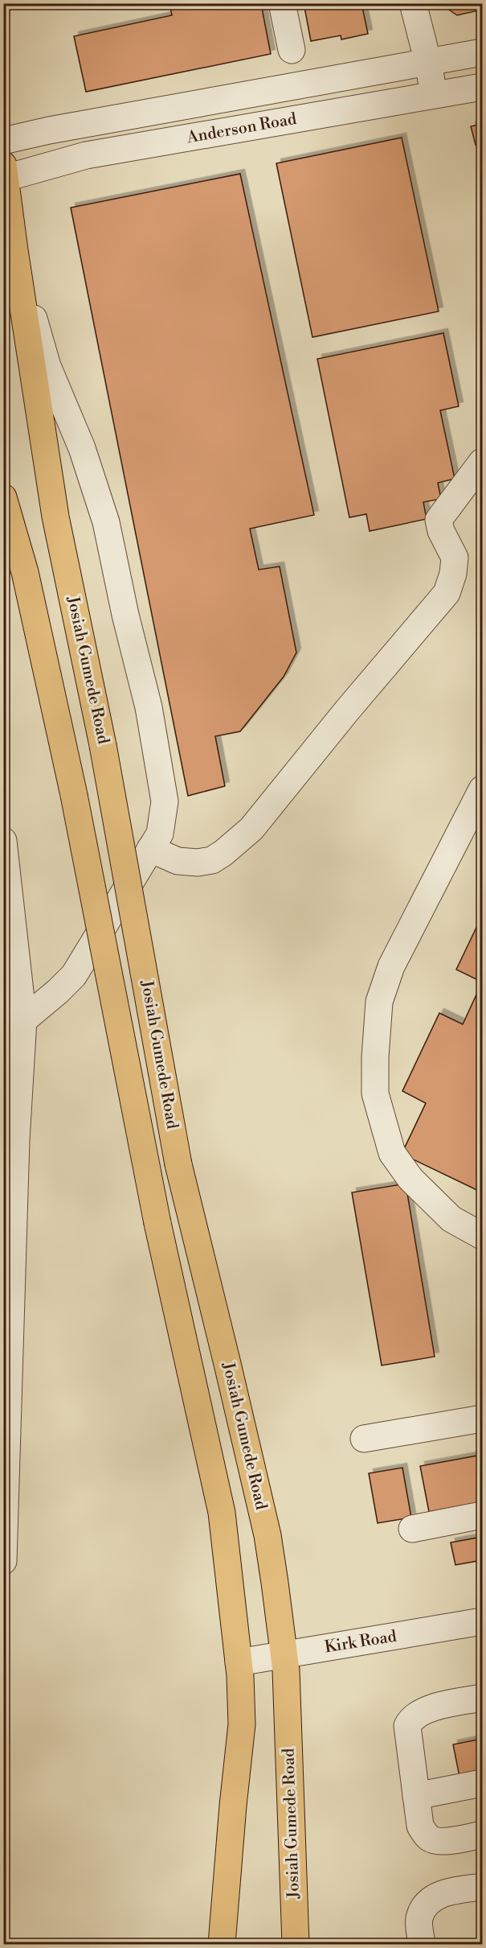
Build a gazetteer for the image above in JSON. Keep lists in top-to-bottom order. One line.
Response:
{"streets":{"main road":["Josiah Gumede Road"],"street":["Anderson Road","Kirk Road"]},"crossings":[["Anderson Road","Josiah Gumede Road"],["Josiah Gumede Road","Kirk Road"]]}
